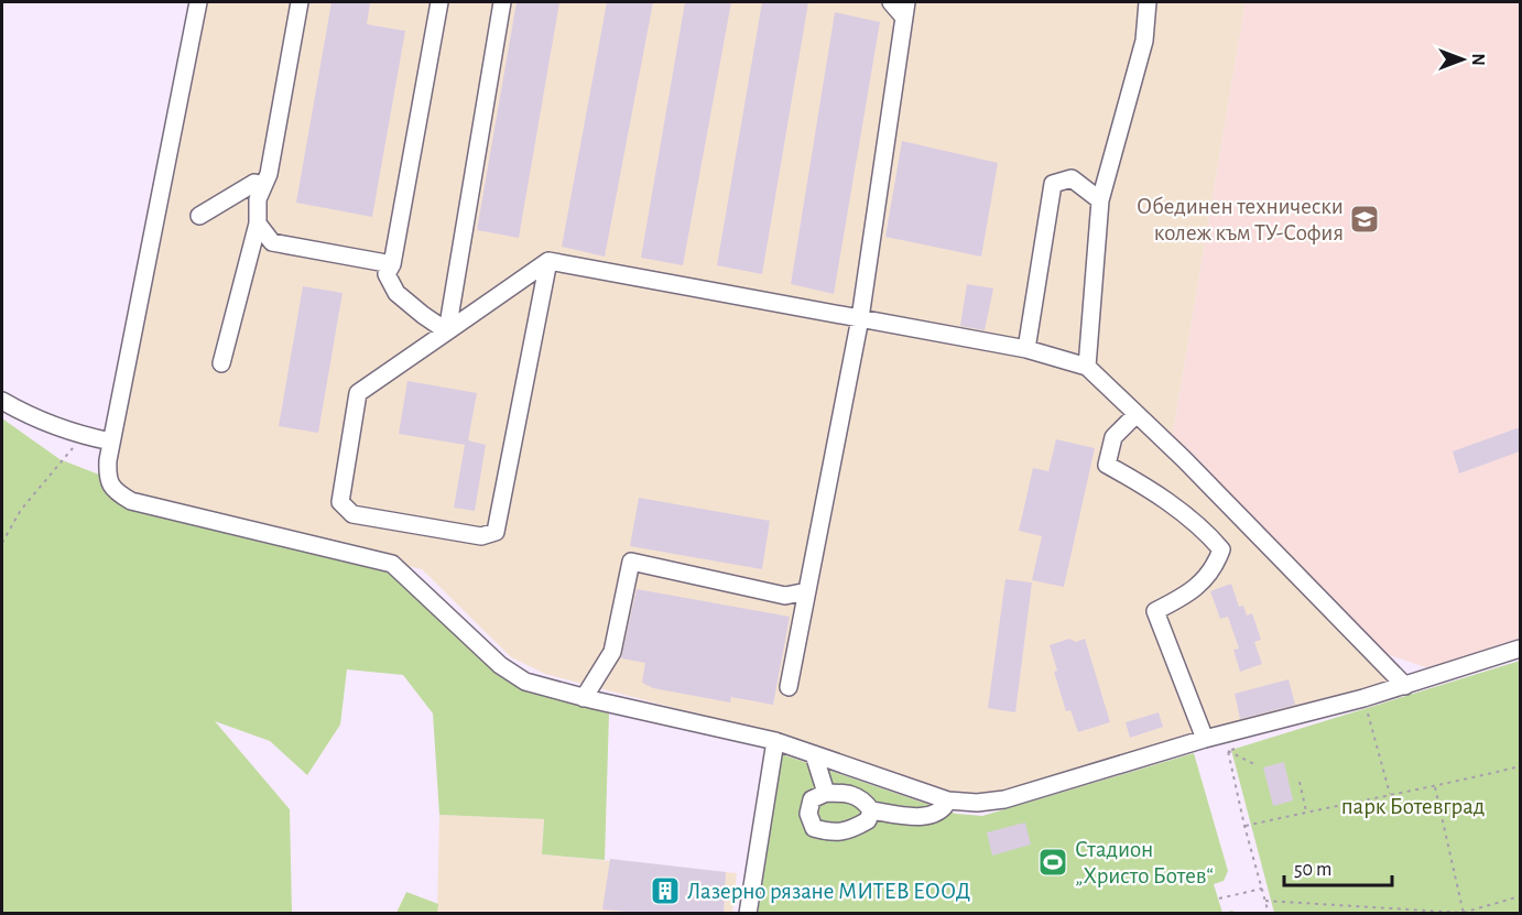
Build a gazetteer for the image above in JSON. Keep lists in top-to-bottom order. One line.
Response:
{"parks":["парк Ботевград"],"places":{"school or university":["Обединен технически колеж към ТУ-София"],"sports":["Стадион „Христо Ботев“"],"building":["Лазерно рязане МИТЕВ ЕООД"]},"scale_bar":"50 m","north":"right"}
